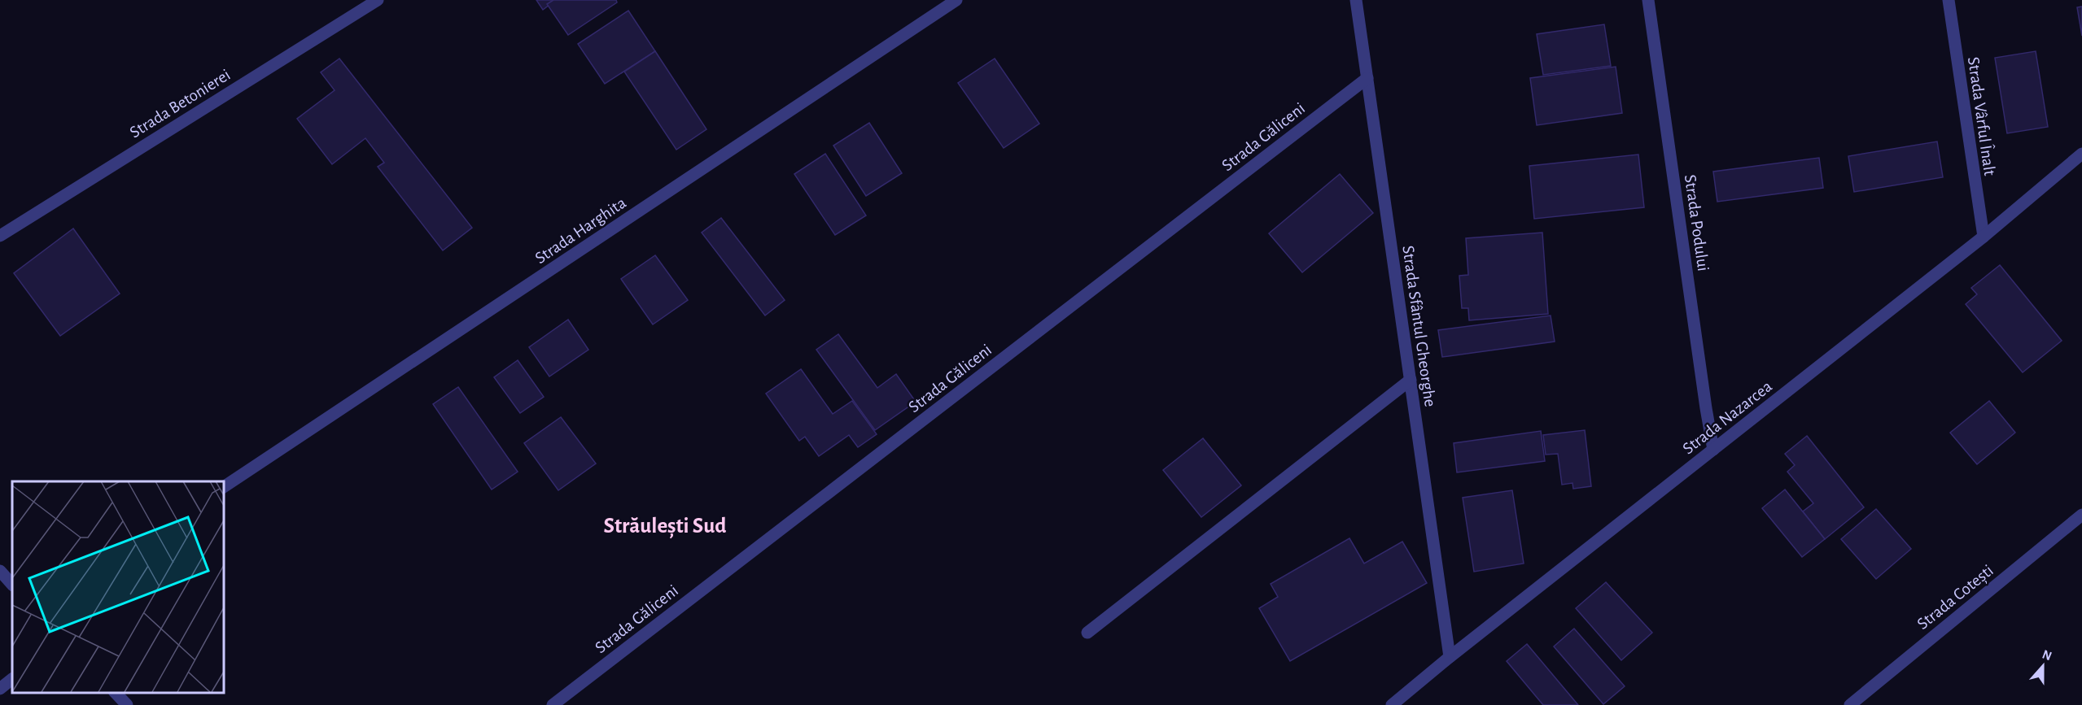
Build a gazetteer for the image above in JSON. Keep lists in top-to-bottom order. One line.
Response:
{"streets":{"street":["Strada Betonierei","Strada Vârful Înalt","Strada Găliceni","Strada Podului","Strada Harghita","Strada Sfântul Gheorghe","Strada Nazarcea","Strada Cotești"]},"crossings":[["Strada Vârful Înalt","Strada Nazarcea"],["Strada Găliceni","Strada Sfântul Gheorghe"],["Strada Podului","Strada Nazarcea"],["Strada Sfântul Gheorghe","Strada Nazarcea"]],"districts":["Străulești Sud"],"north":"top"}
